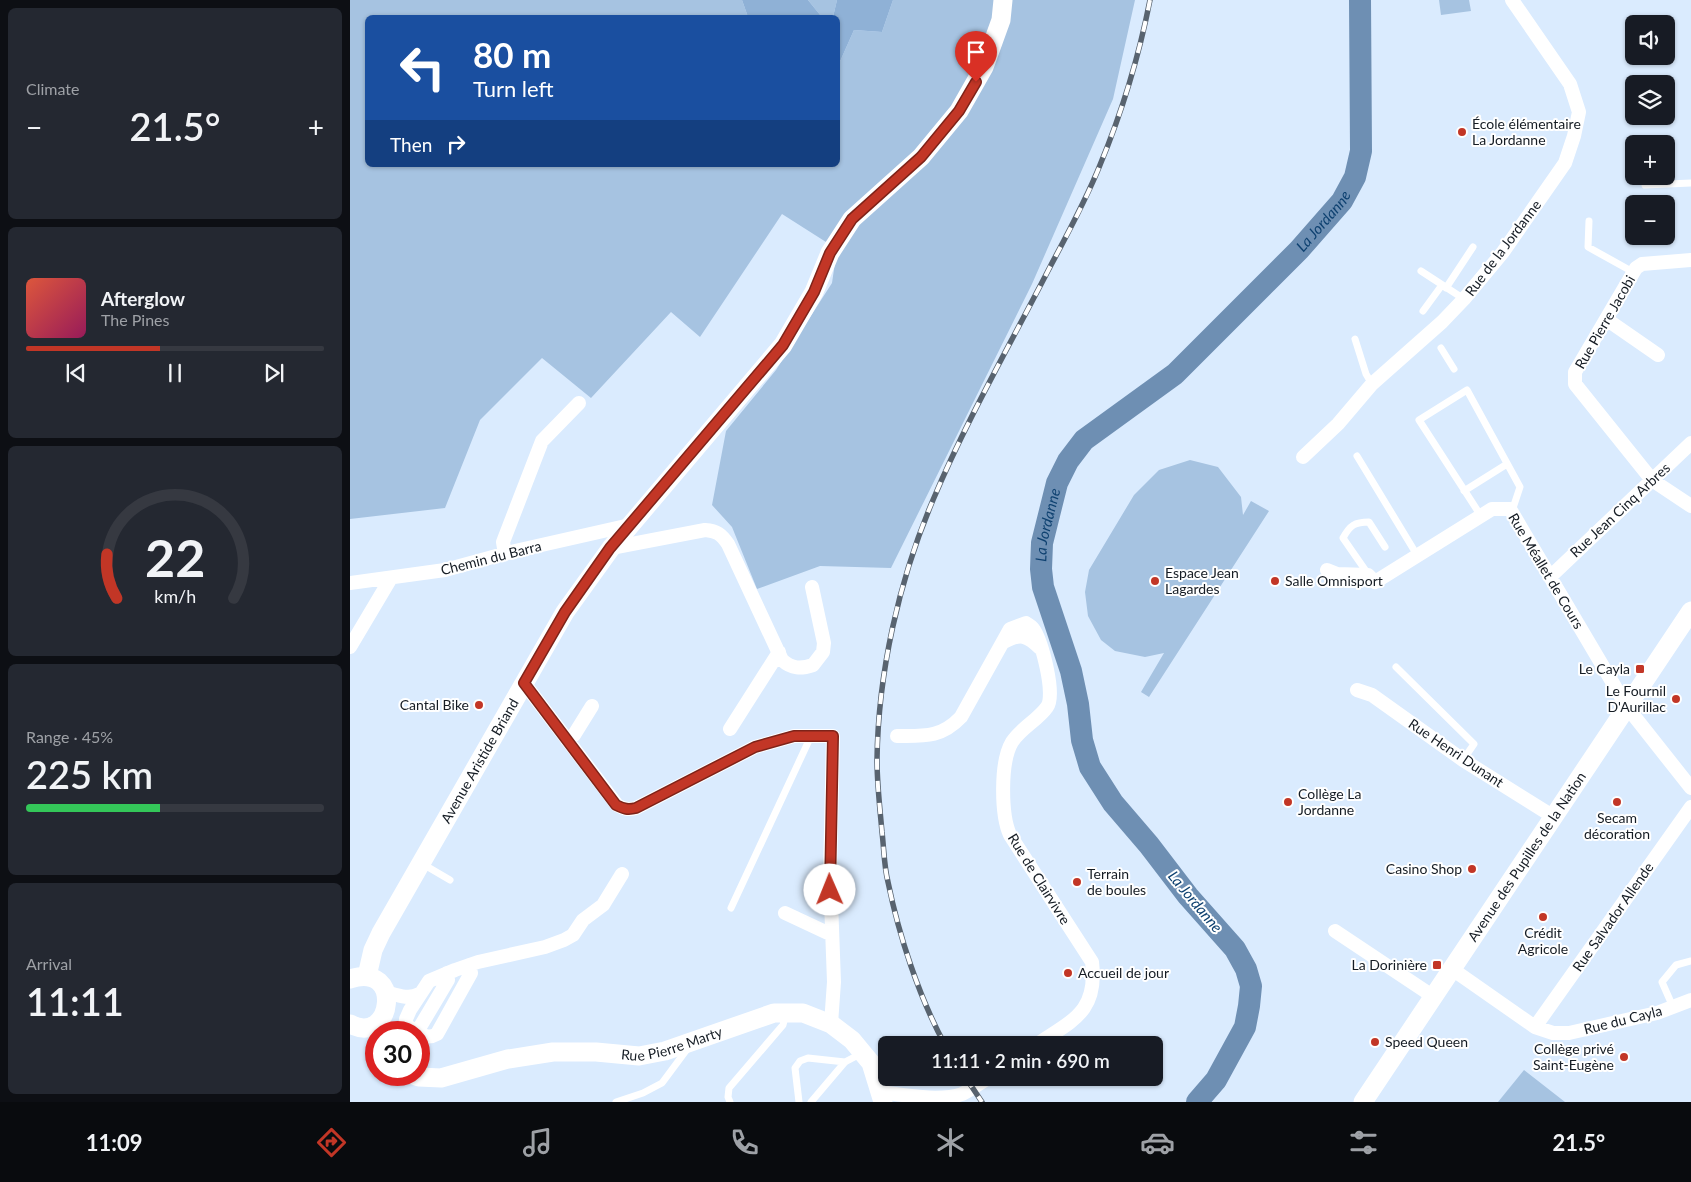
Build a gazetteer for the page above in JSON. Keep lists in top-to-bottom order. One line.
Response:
{"streets":{"main road":["Avenue Aristide Briand","Avenue des Pupilles de la Nation","Rue Pierre Marty"],"street":["Rue de la Jordanne","Rue Pierre Jacobi","Rue Jean Cinq Arbres","Chemin du Barra","Rue Méallet de Cours","Rue Henri Dunant","Rue de Clairvivre","Rue Salvador Allende","Rue du Cayla"]},"crossings":[["Rue Pierre Jacobi","Rue Jean Cinq Arbres"],["Rue Jean Cinq Arbres","Rue Méallet de Cours"],["Chemin du Barra","Avenue Aristide Briand"],["Rue Méallet de Cours","Avenue des Pupilles de la Nation"],["Rue Henri Dunant","Avenue des Pupilles de la Nation"],["Avenue des Pupilles de la Nation","Rue du Cayla"],["Rue Salvador Allende","Rue du Cayla"]],"water":["La Jordanne"],"places":{"other":["École élémentaire La Jordanne","Espace Jean Lagardes","Salle Omnisport","Le Fournil D'Aurillac","Cantal Bike","Collège La Jordanne","Secam décoration","Casino Shop","Terrain de boules","Crédit Agricole","Accueil de jour","Speed Queen","Collège privé Saint-Eugène"],"transit":["Le Cayla","La Dorinière"]},"page":{"tile":["Climate",["Range · 45%","225 km"],["Arrival","11:11"]],"map_buttons":["+","−"],"turn":["80 m","Turn left"],"heat":["−","21.5°","+"],"then":"Then","song":["Afterglow","The Pines"],"limit":"30","trip":"11:11 · 2 min · 690 m","tabs":["11:09","21.5°"],"gauge":["22","km/h"]}}
